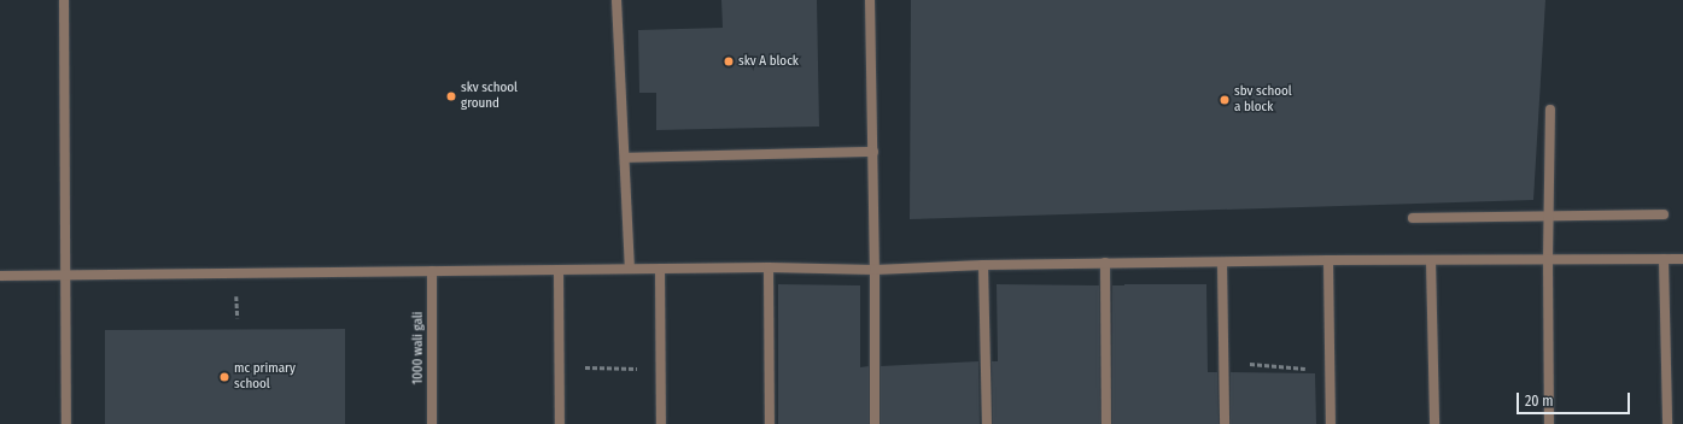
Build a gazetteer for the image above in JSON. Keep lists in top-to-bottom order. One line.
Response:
{"streets":{"street":["1000 wali gali"]},"places":["skv A block","skv school ground","sbv school a block","mc primary school"],"scale_bar":"20 m"}
